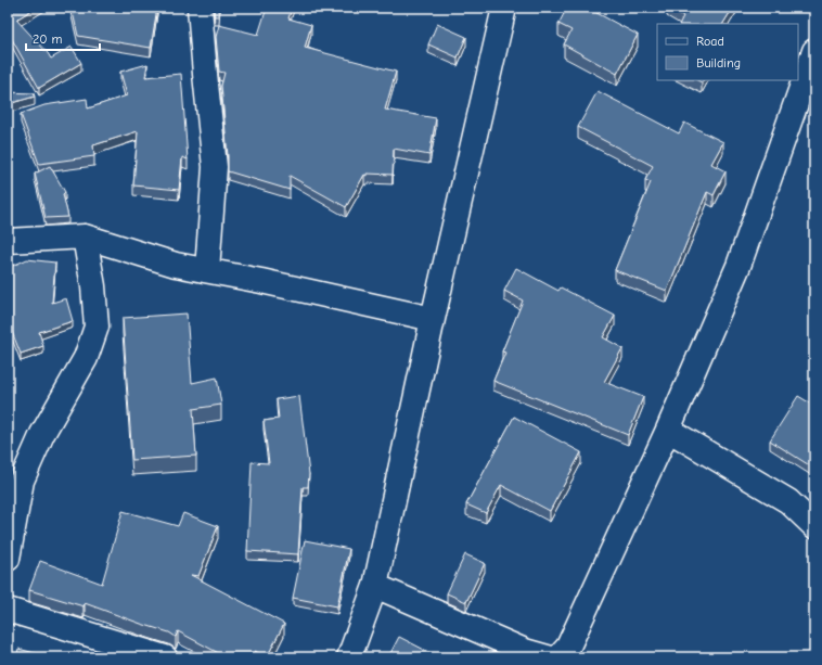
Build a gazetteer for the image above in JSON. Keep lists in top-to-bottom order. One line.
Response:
{"legend":["Road","Building"],"scale_bar":"20 m"}
